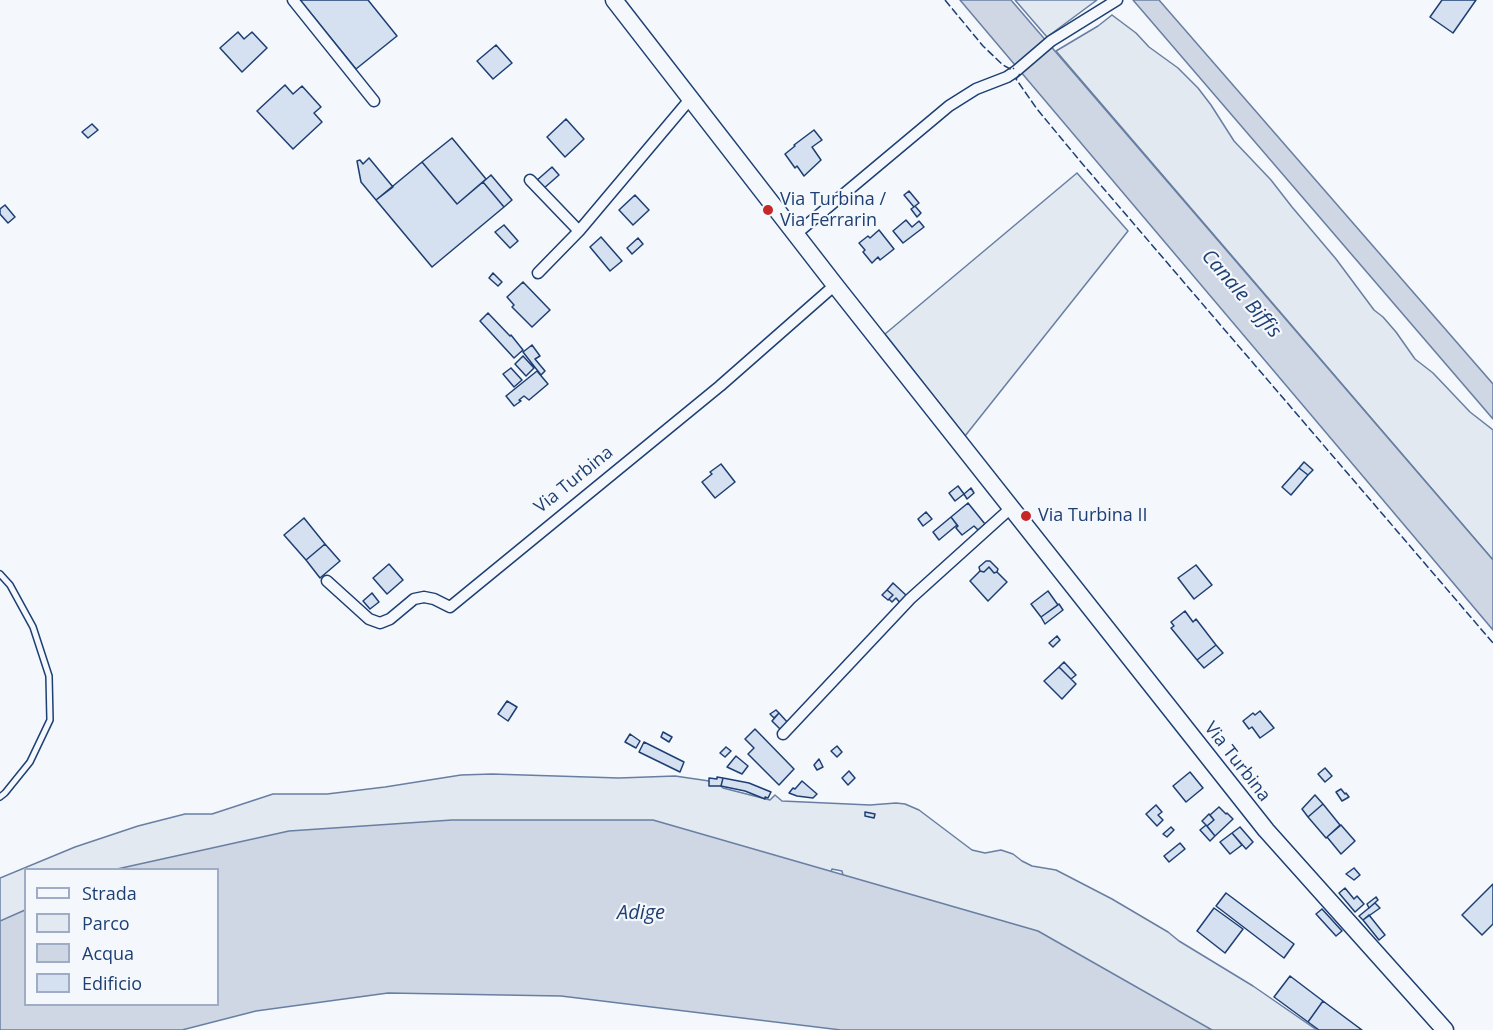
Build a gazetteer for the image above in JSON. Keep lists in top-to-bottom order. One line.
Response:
{"streets":{"street":["Via Turbina"]},"water":["Canale Biffis","Adige"],"places":["Via Turbina / Via Ferrarin","Via Turbina II"],"legend":["Strada","Parco","Acqua","Edificio"]}
